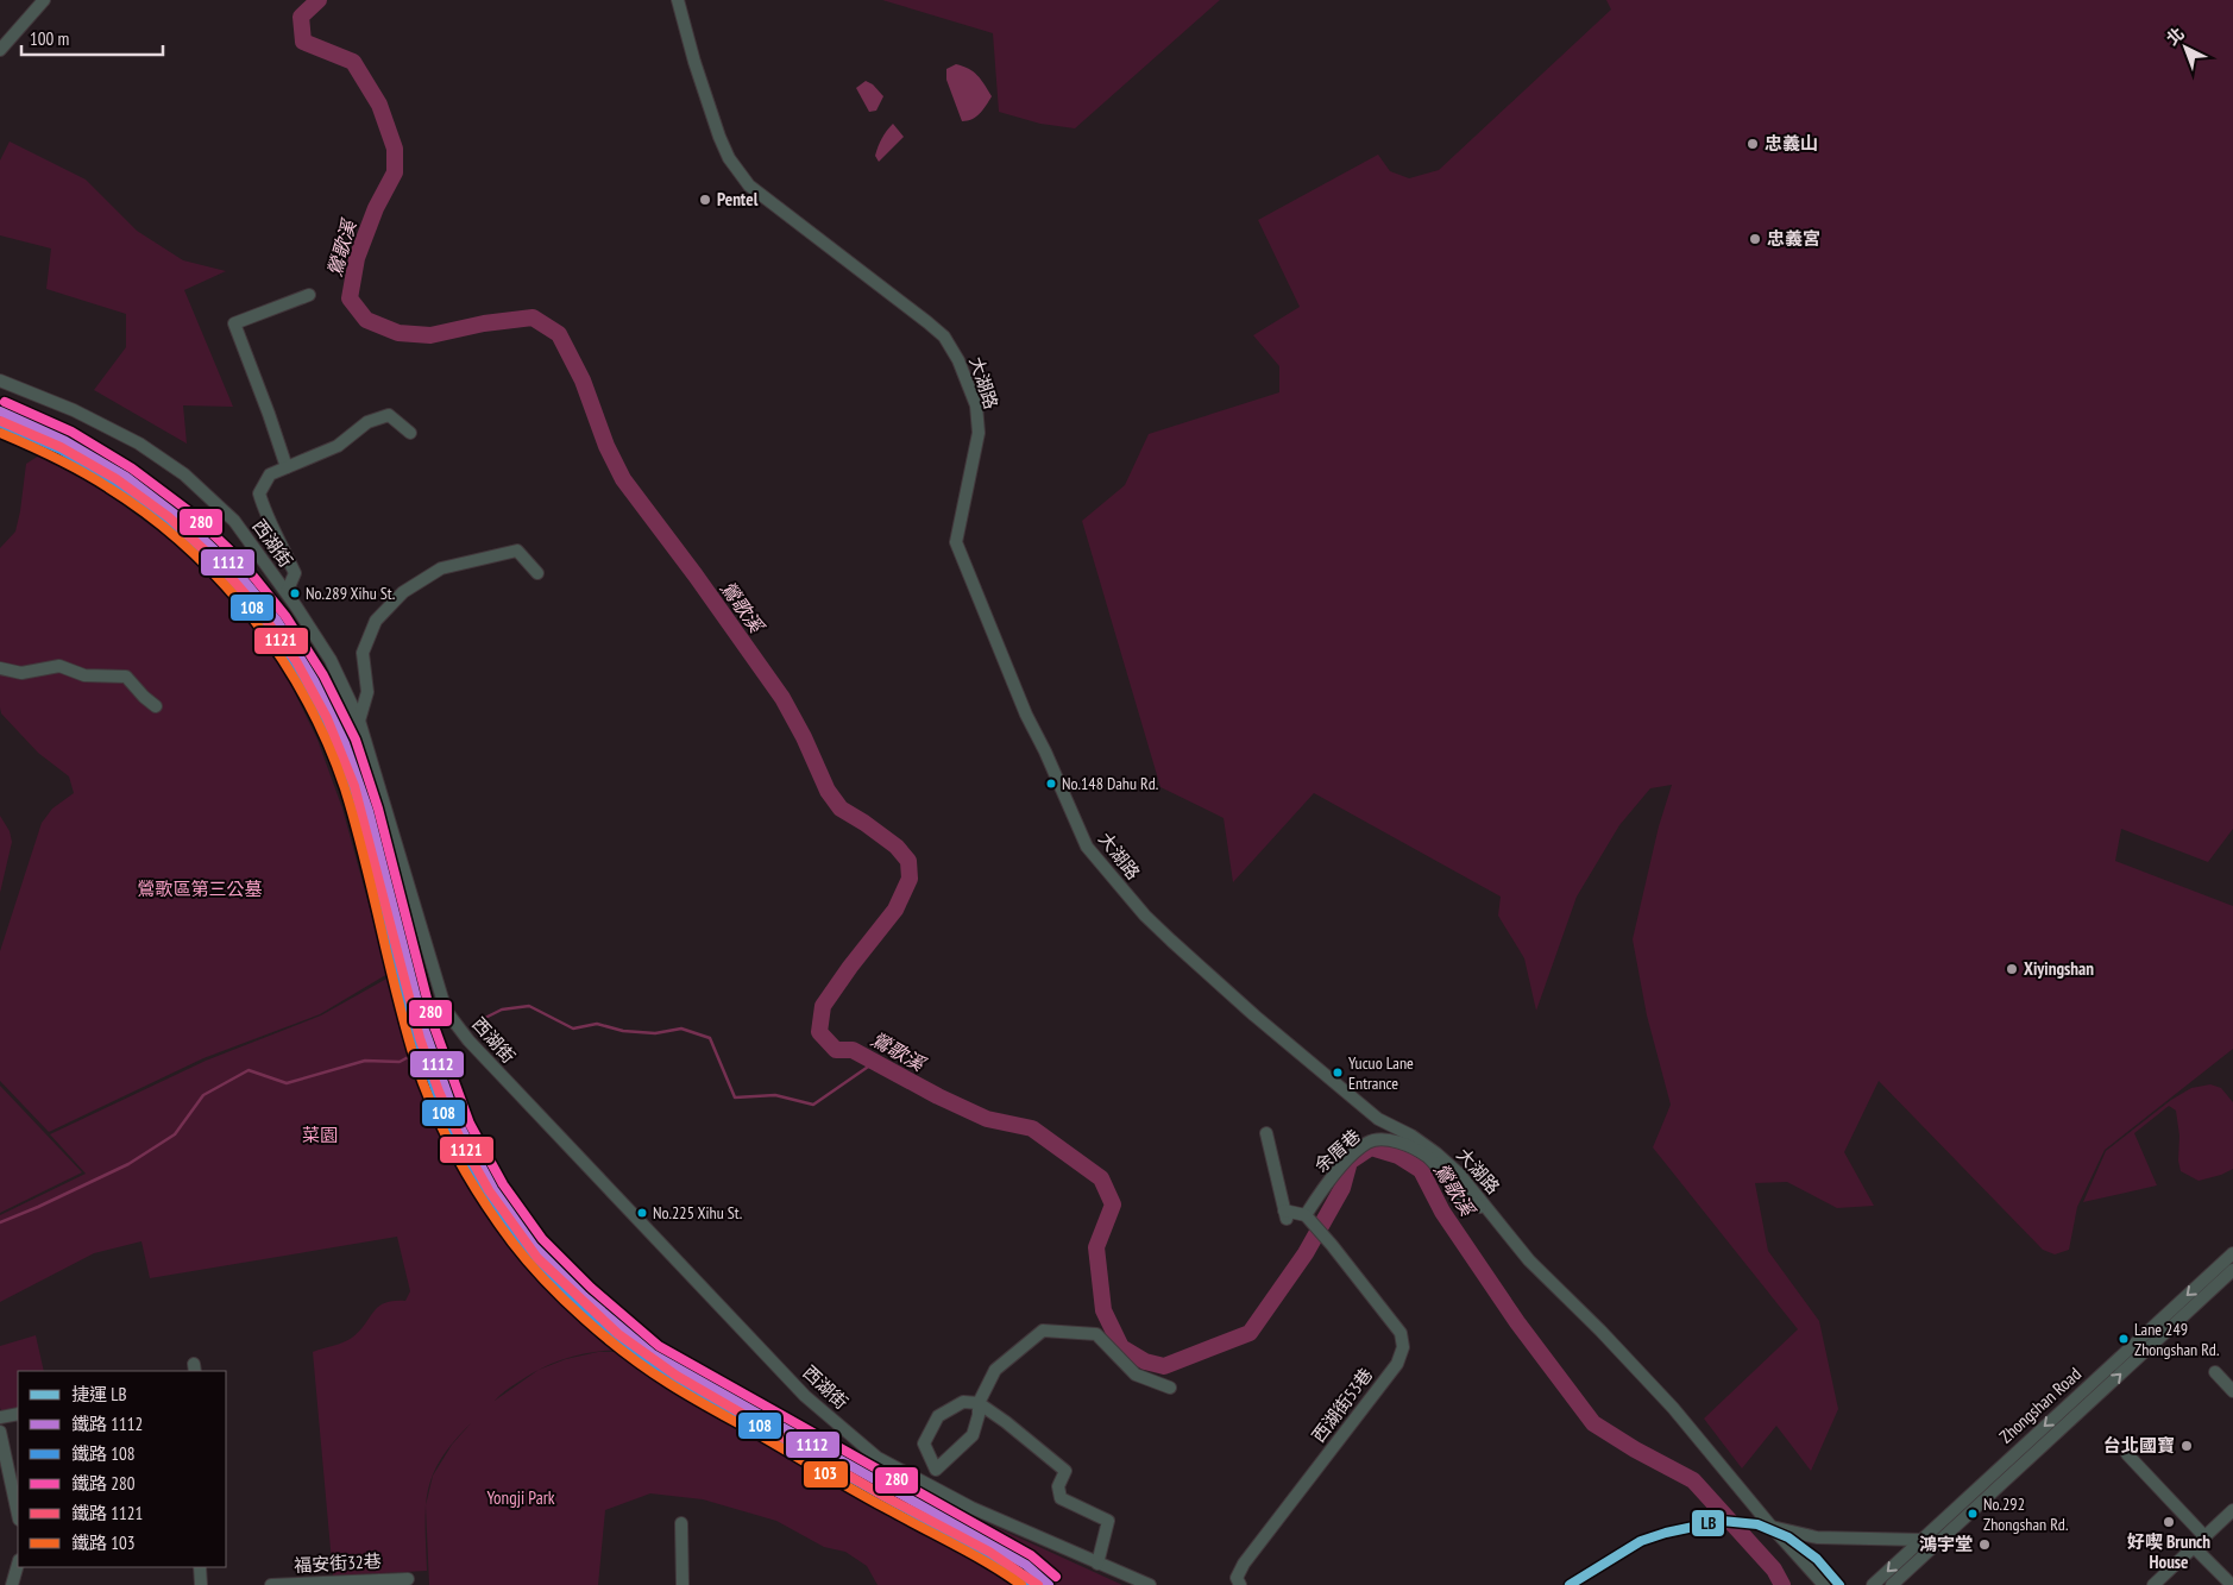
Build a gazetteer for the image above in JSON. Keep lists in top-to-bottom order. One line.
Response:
{"streets":{"street":["大湖路","西湖街","余厝巷","西湖街53巷","Zhongshan Road","福安街32巷"]},"crossings":[["大湖路","余厝巷"],["余厝巷","西湖街53巷"]],"water":["鶯歌溪"],"parks":["鶯歌區第三公墓","菜園","Yongji Park"],"places":["忠義山","Pentel","忠義宮","No.289 Xihu St.","No.148 Dahu Rd.","Xiyingshan","Yucuo Lane Entrance","No.225 Xihu St.","Lane 249 Zhongshan Rd.","台北國寶","No.292 Zhongshan Rd.","好喫 Brunch House","鴻宇堂"],"lines":["rail line 280","rail line 1112","rail line 1121","rail line 108","rail line 103","metro line LB"],"legend":["捷運 LB","鐵路 1112","鐵路 108","鐵路 280","鐵路 1121","鐵路 103"],"scale_bar":"100 m","north":"top left"}
